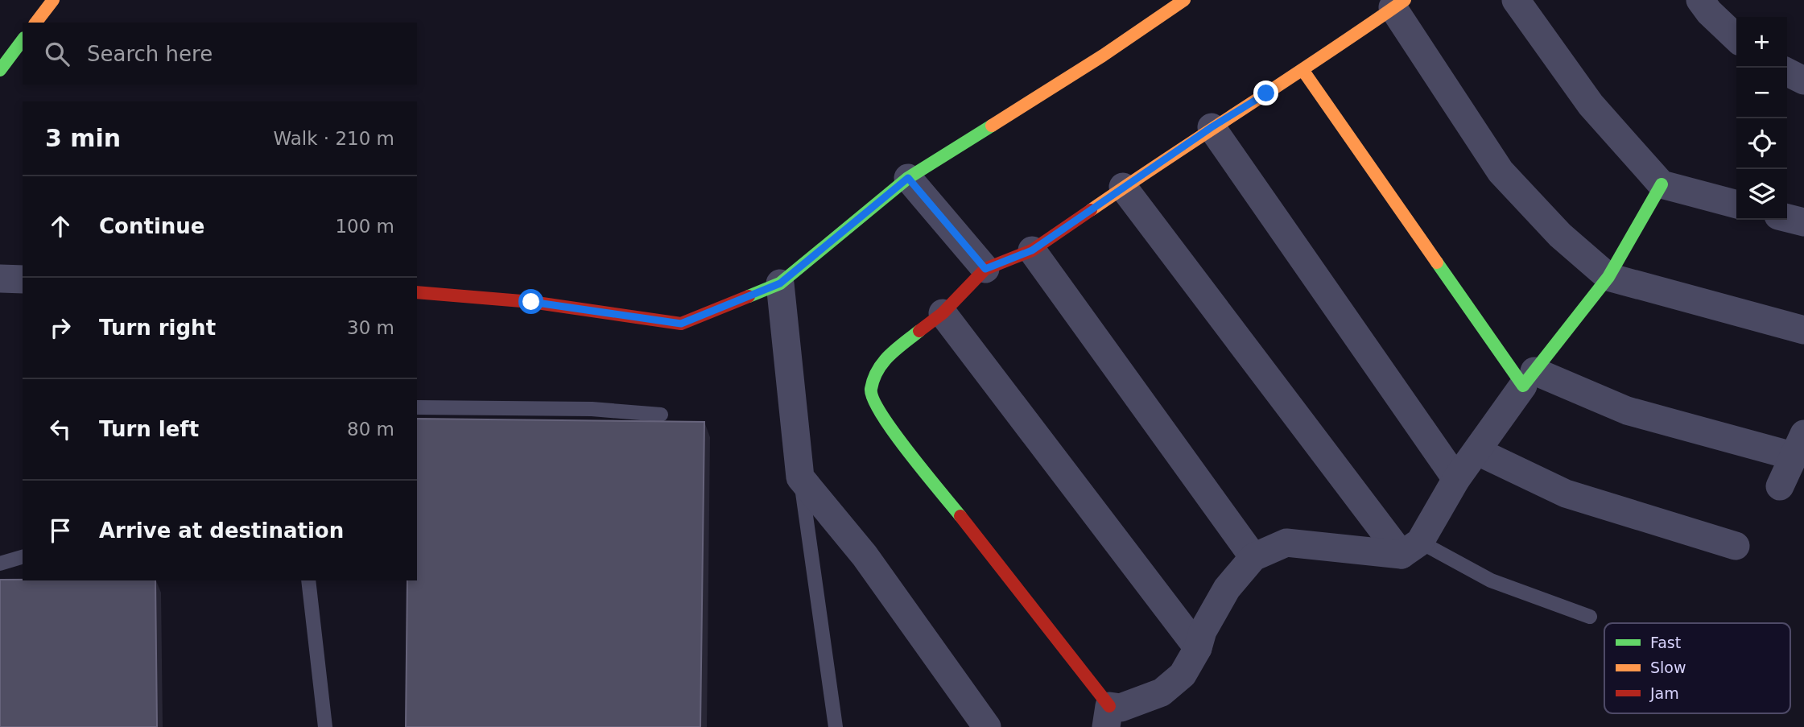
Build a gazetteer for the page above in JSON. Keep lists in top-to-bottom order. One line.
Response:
{"legend":["Fast","Slow","Jam"],"page":{"map_buttons":["+","−"],"search":"Search here","heading":["3 min","Walk · 210 m"],"list":[["Continue","100 m"],["Turn right","30 m"],["Turn left","80 m"],"Arrive at destination"]}}
